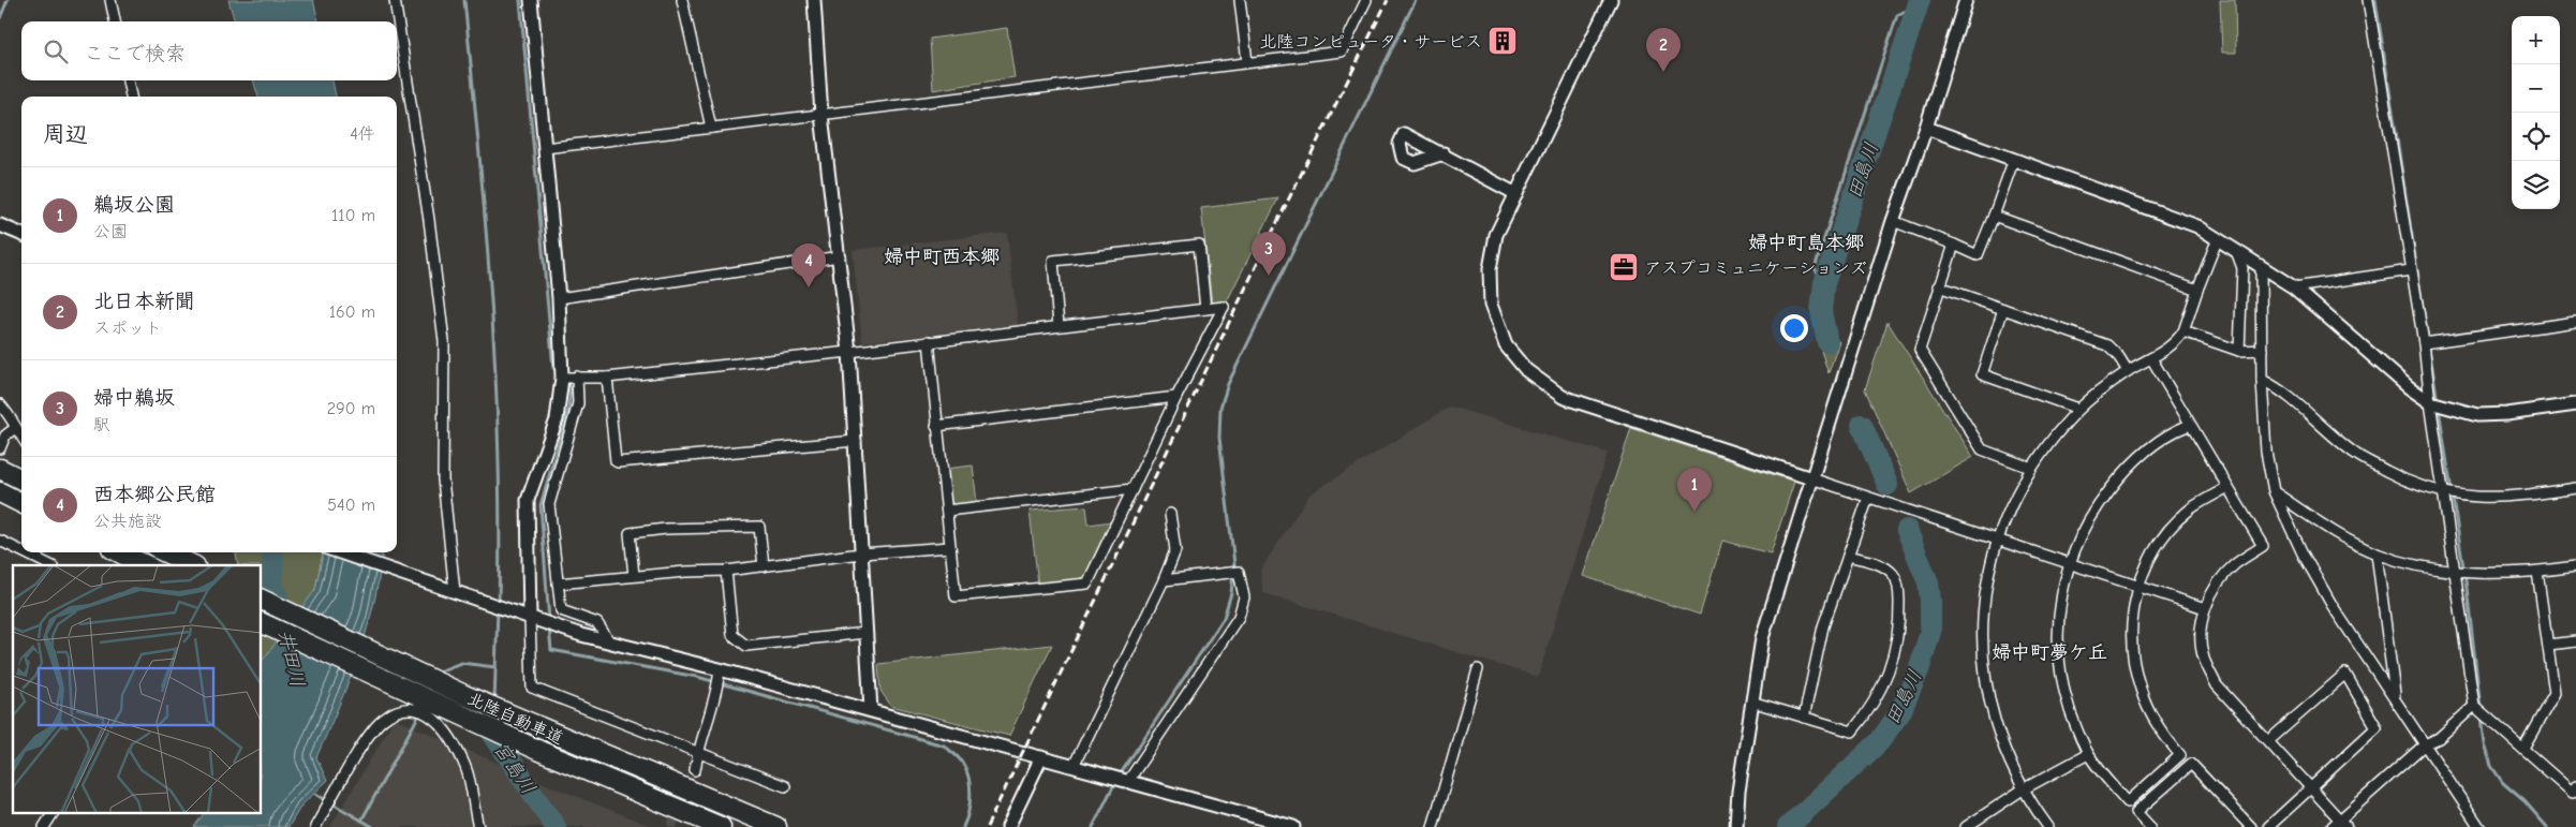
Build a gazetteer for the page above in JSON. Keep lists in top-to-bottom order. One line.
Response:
{"streets":{"highway":["北陸自動車道"]},"districts":["婦中町島本郷","婦中町西本郷","婦中町夢ケ丘"],"water":["田島川","井田川","宮島川"],"places":{"building":["北陸コンピュータ・サービス"],"office":["アスプコミュニケーションズ"]},"page":{"map_buttons":["+","−"],"search":"ここで検索","pins":["2","3","4","1"],"heading":["周辺","4件"],"list":[{"mark":"1","name":"鵜坂公園","note":"公園","value":"110 m"},{"mark":"2","name":"北日本新聞","note":"スポット","value":"160 m"},{"mark":"3","name":"婦中鵜坂","note":"駅","value":"290 m"},{"mark":"4","name":"西本郷公民館","note":"公共施設","value":"540 m"}]}}
